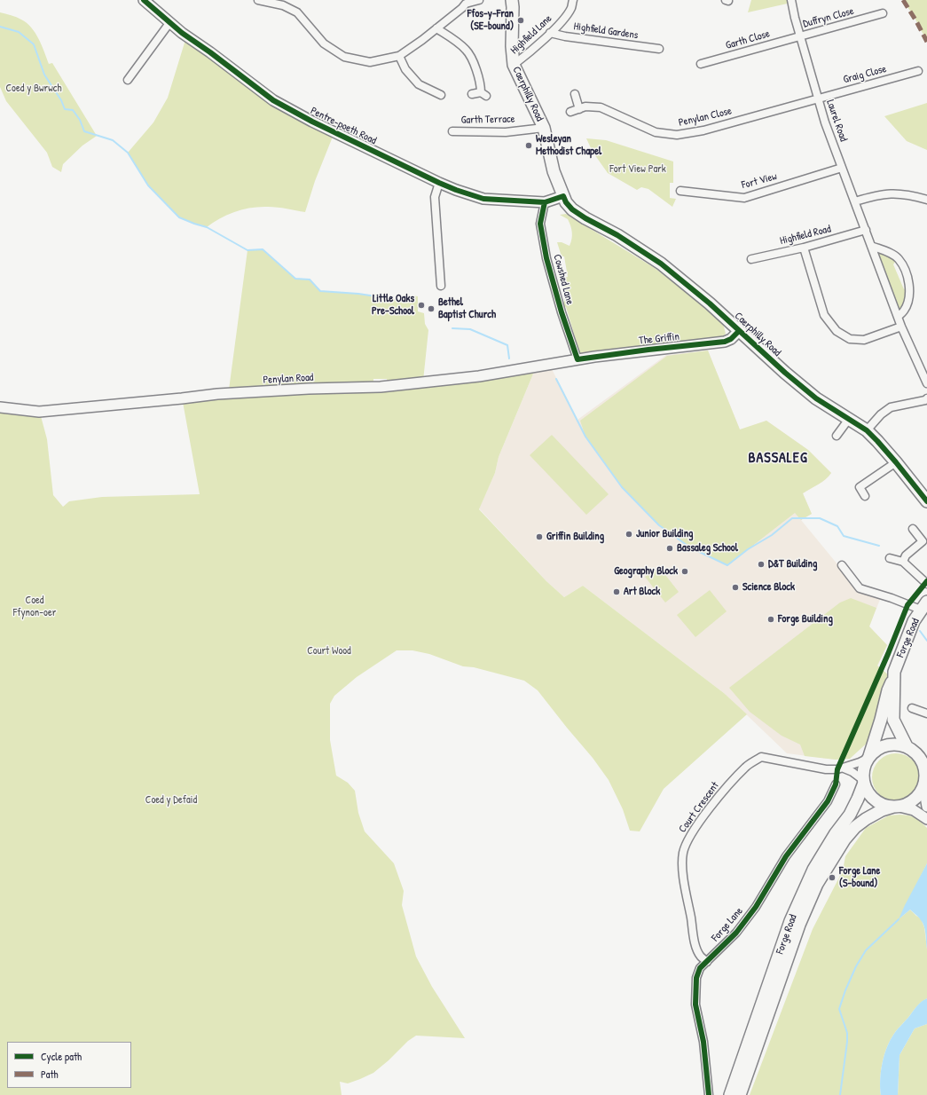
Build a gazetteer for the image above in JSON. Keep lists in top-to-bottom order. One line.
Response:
{"streets":{"main road":["Caerphilly Road","Forge Road"],"street":["Duffryn Close","Highfield Gardens","Highfield Lane","Garth Close","Graig Close","Penylan Close","Garth Terrace","Laurel Road","Pentre-poeth Road","Fort View","Highfield Road","Cowshed Lane","The Griffin","Penylan Road","Court Crescent","Forge Lane"]},"crossings":[["Duffryn Close","Garth Close"],["Duffryn Close","Laurel Road"],["Highfield Gardens","Highfield Lane"],["Highfield Lane","Caerphilly Road"],["Garth Close","Laurel Road"],["Graig Close","Penylan Close"],["Graig Close","Laurel Road"],["Caerphilly Road","Garth Terrace"],["Caerphilly Road","Pentre-poeth Road"],["Caerphilly Road","The Griffin"],["Penylan Close","Laurel Road"],["Laurel Road","Fort View"],["Laurel Road","Highfield Road"],["Pentre-poeth Road","Cowshed Lane"],["Cowshed Lane","The Griffin"],["Cowshed Lane","Penylan Road"],["The Griffin","Penylan Road"],["Forge Road","Court Crescent"],["Court Crescent","Forge Lane"]],"districts":["BASSALEG"],"parks":["Coed y Bwrwch","Fort View Park","Coed Ffynon-oer","Court Wood","Coed y Defaid"],"places":["Ffos-y-Fran (SE-bound)","Wesleyan Methodist Chapel","Little Oaks Pre-School","Bethel Baptist Church","Junior Building","Griffin Building","Bassaleg School","D&T Building","Geography Block","Science Block","Art Block","Forge Building","Forge Lane (S-bound)"],"legend":["Cycle path","Path"]}
